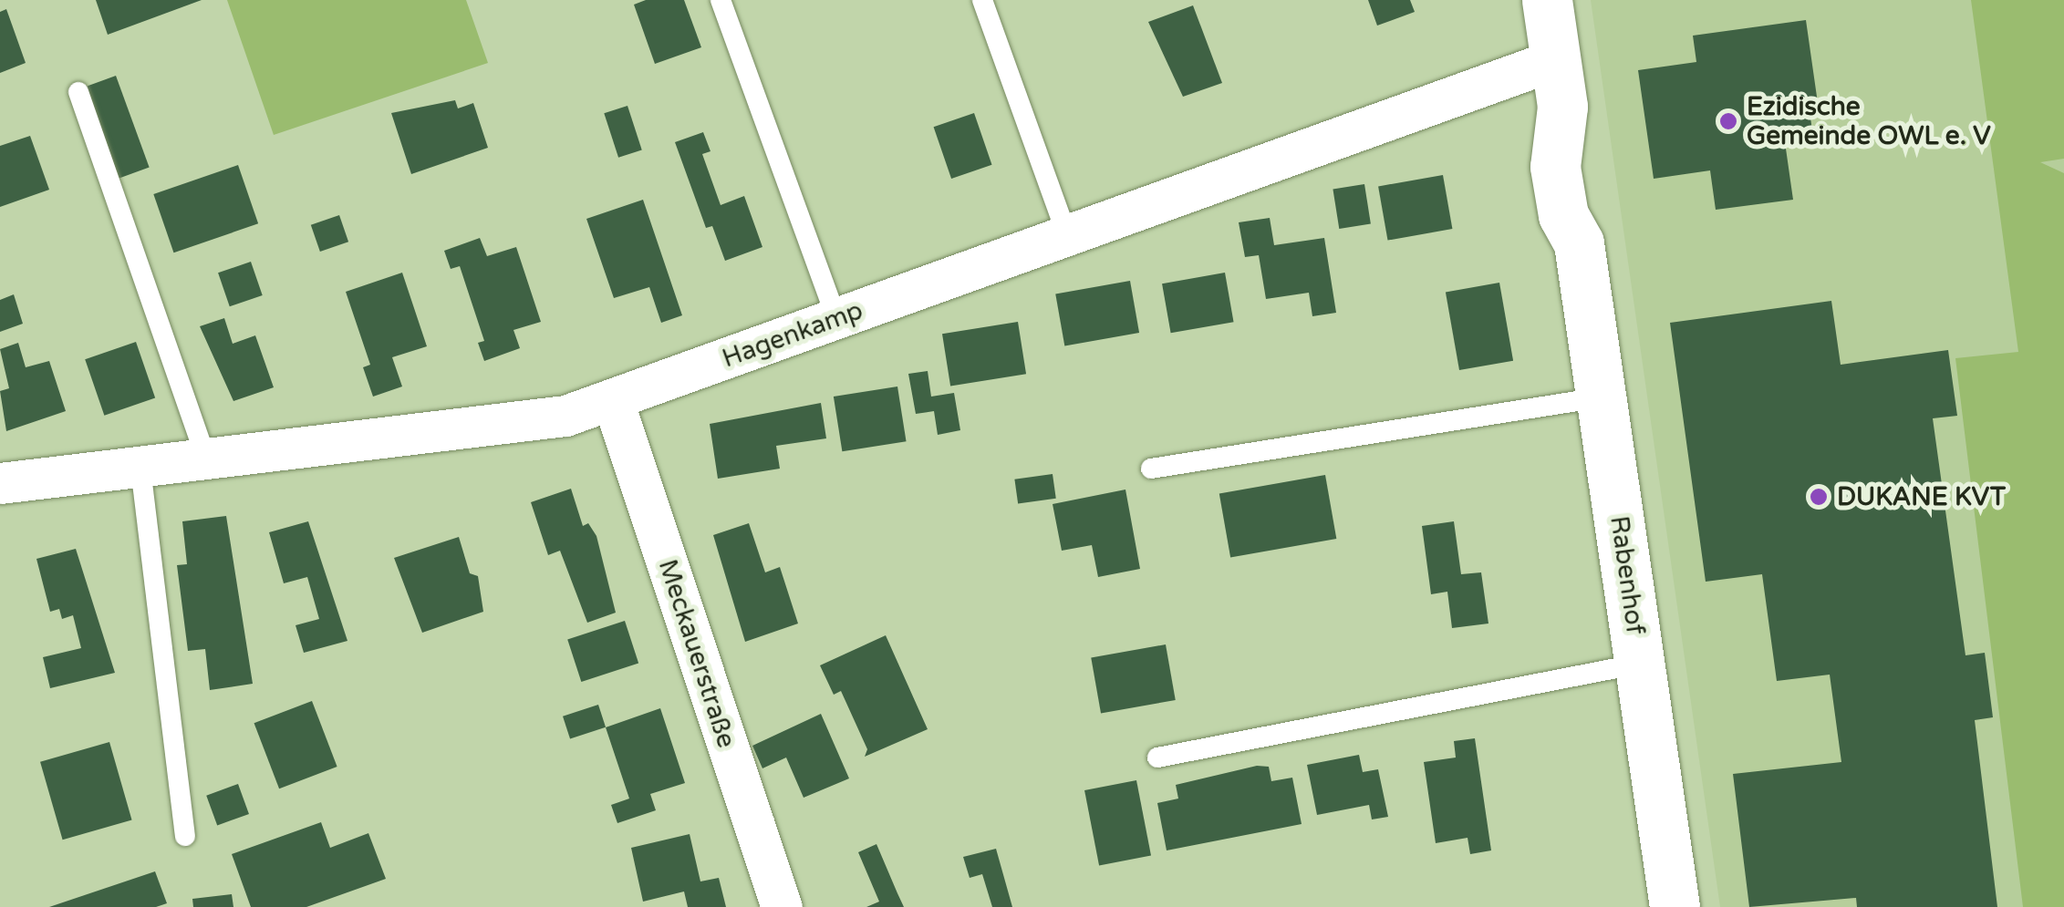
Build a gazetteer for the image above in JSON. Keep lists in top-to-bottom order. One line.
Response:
{"streets":{"street":["Hagenkamp","Rabenhof","Meckauerstraße"]},"crossings":[["Hagenkamp","Rabenhof"],["Hagenkamp","Meckauerstraße"]],"places":["Ezidische Gemeinde OWL e. V","DUKANE KVT"]}
